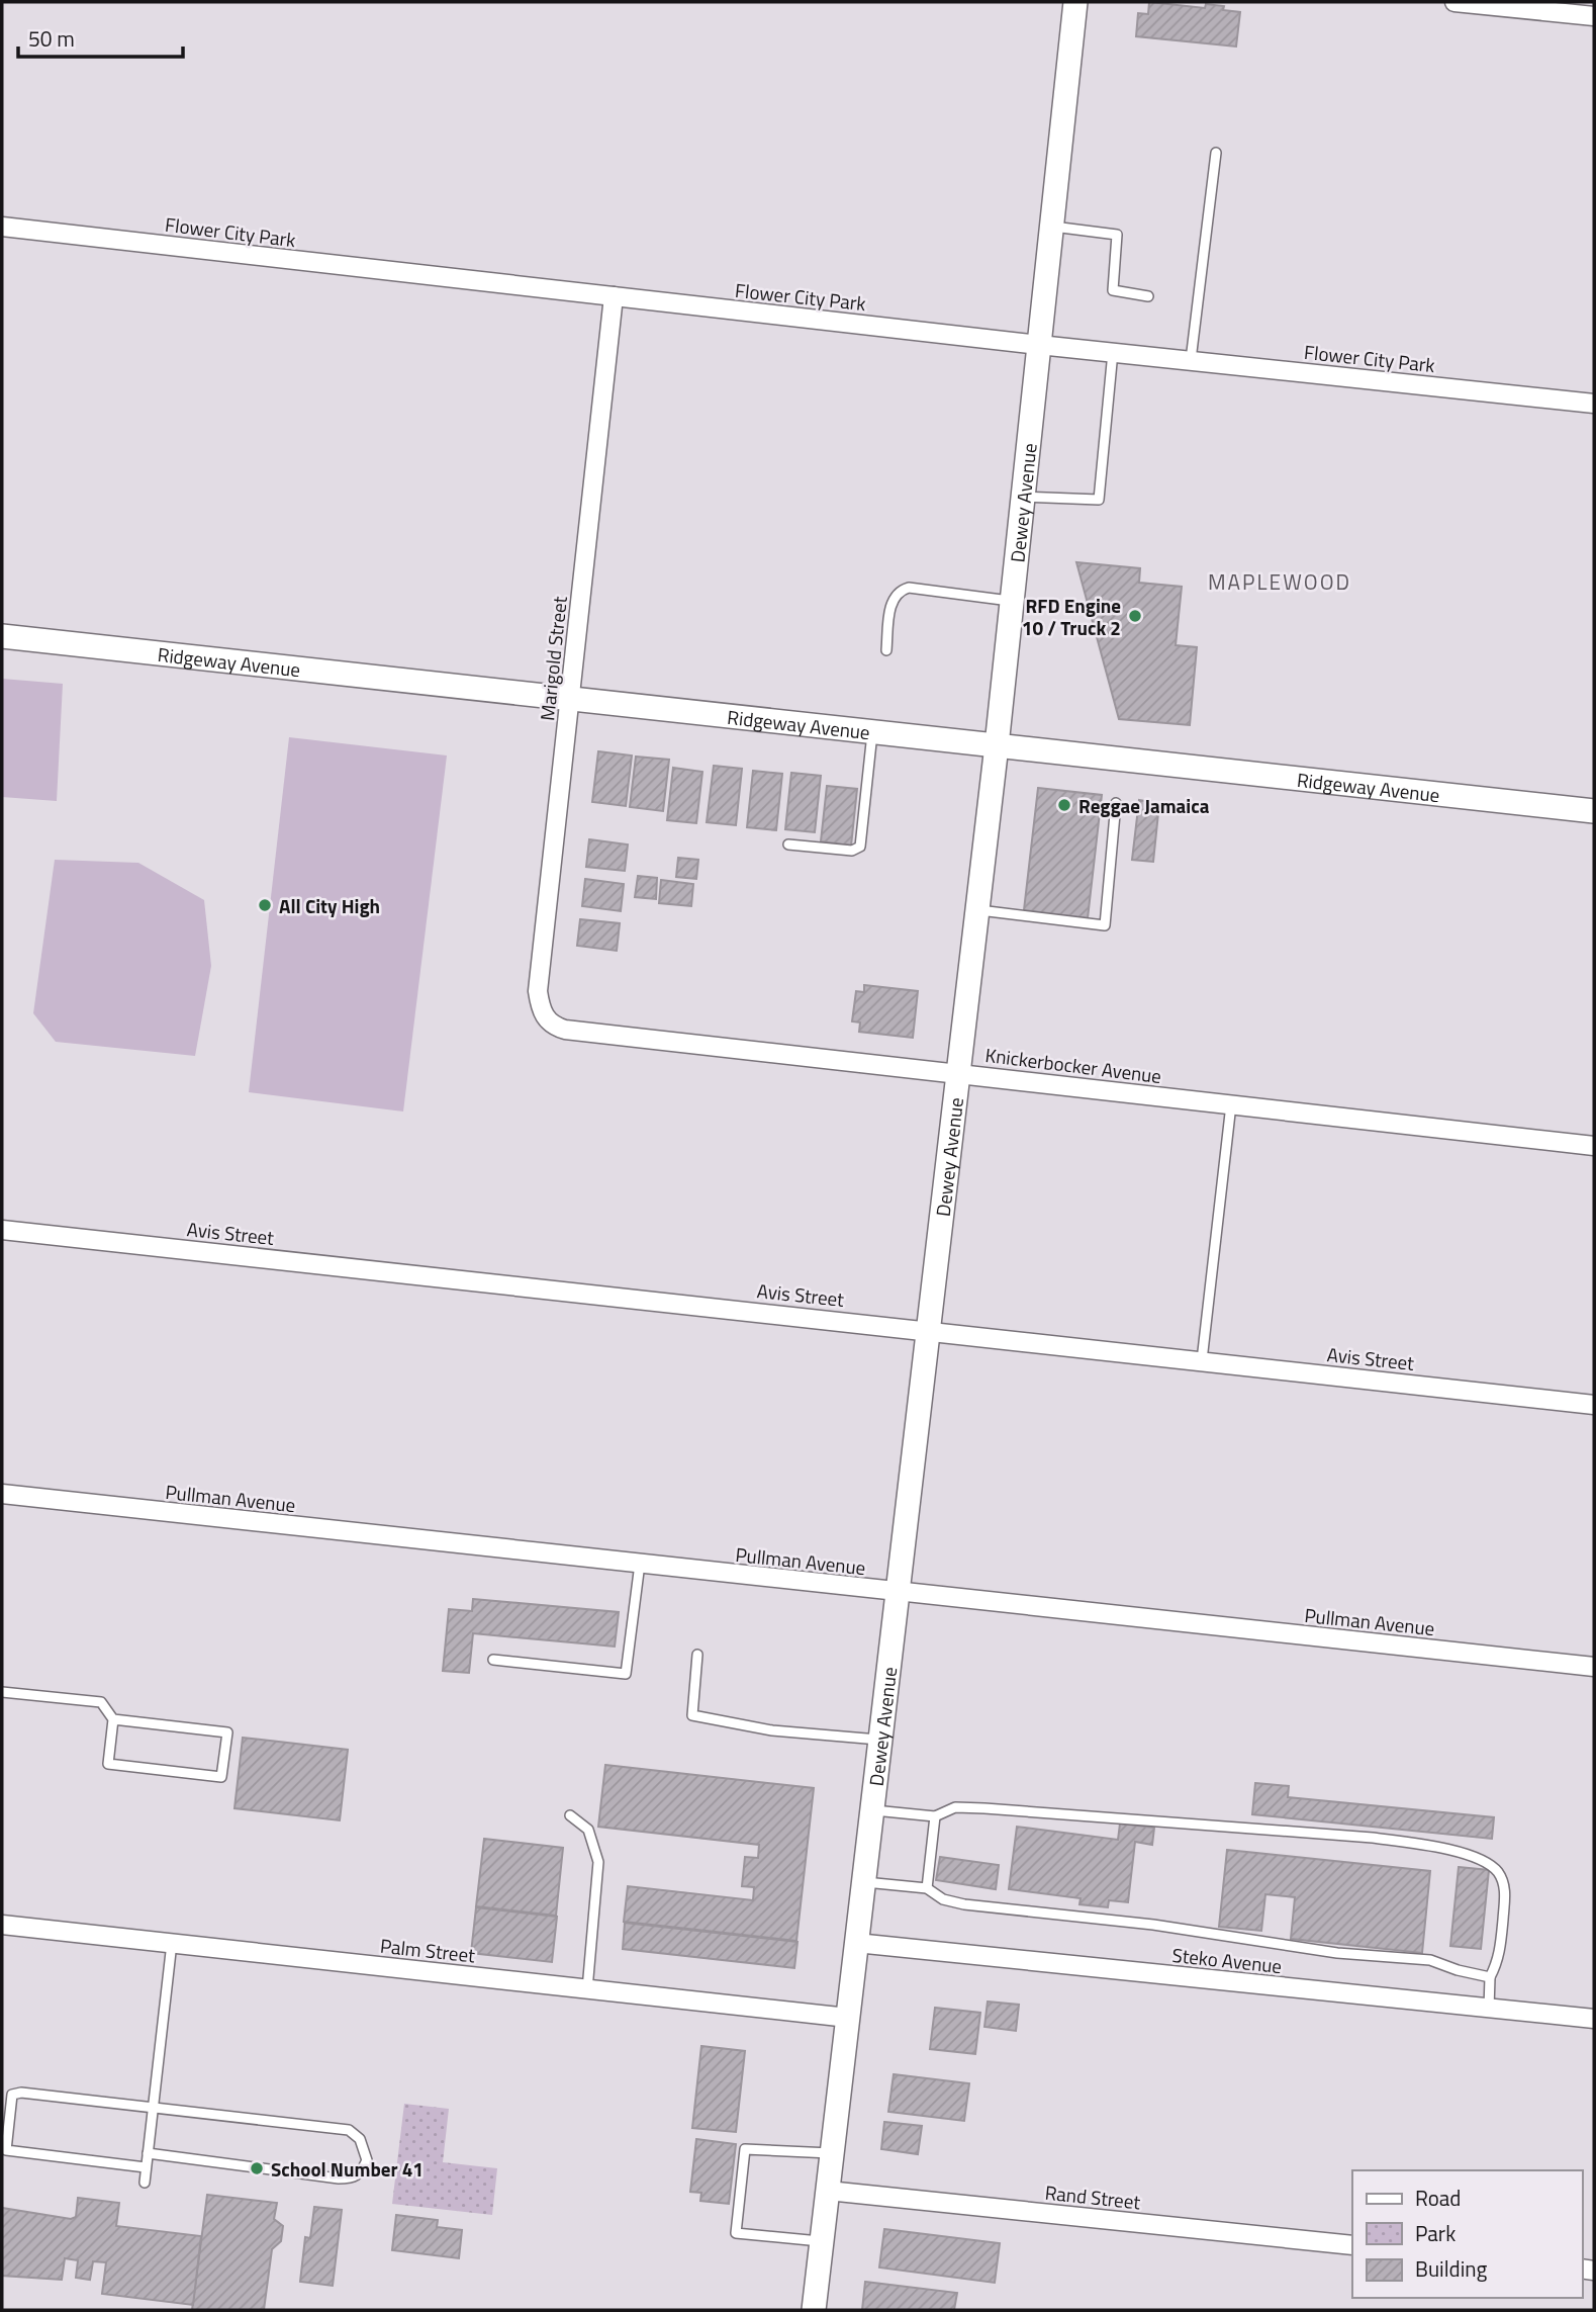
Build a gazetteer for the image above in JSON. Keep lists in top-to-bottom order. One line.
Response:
{"streets":{"street":["Flower City Park","Dewey Avenue","Marigold Street","Ridgeway Avenue","Knickerbocker Avenue","Avis Street","Pullman Avenue","Palm Street","Steko Avenue","Rand Street"]},"crossings":[["Flower City Park","Dewey Avenue"],["Flower City Park","Marigold Street"],["Dewey Avenue","Ridgeway Avenue"],["Dewey Avenue","Knickerbocker Avenue"],["Dewey Avenue","Avis Street"],["Dewey Avenue","Pullman Avenue"],["Dewey Avenue","Palm Street"],["Dewey Avenue","Steko Avenue"],["Dewey Avenue","Rand Street"],["Marigold Street","Ridgeway Avenue"],["Marigold Street","Knickerbocker Avenue"]],"districts":["MAPLEWOOD"],"places":["RFD Engine 10 / Truck 2","Reggae Jamaica","All City High","School Number 41"],"legend":["Road","Park","Building"],"scale_bar":"50 m"}
